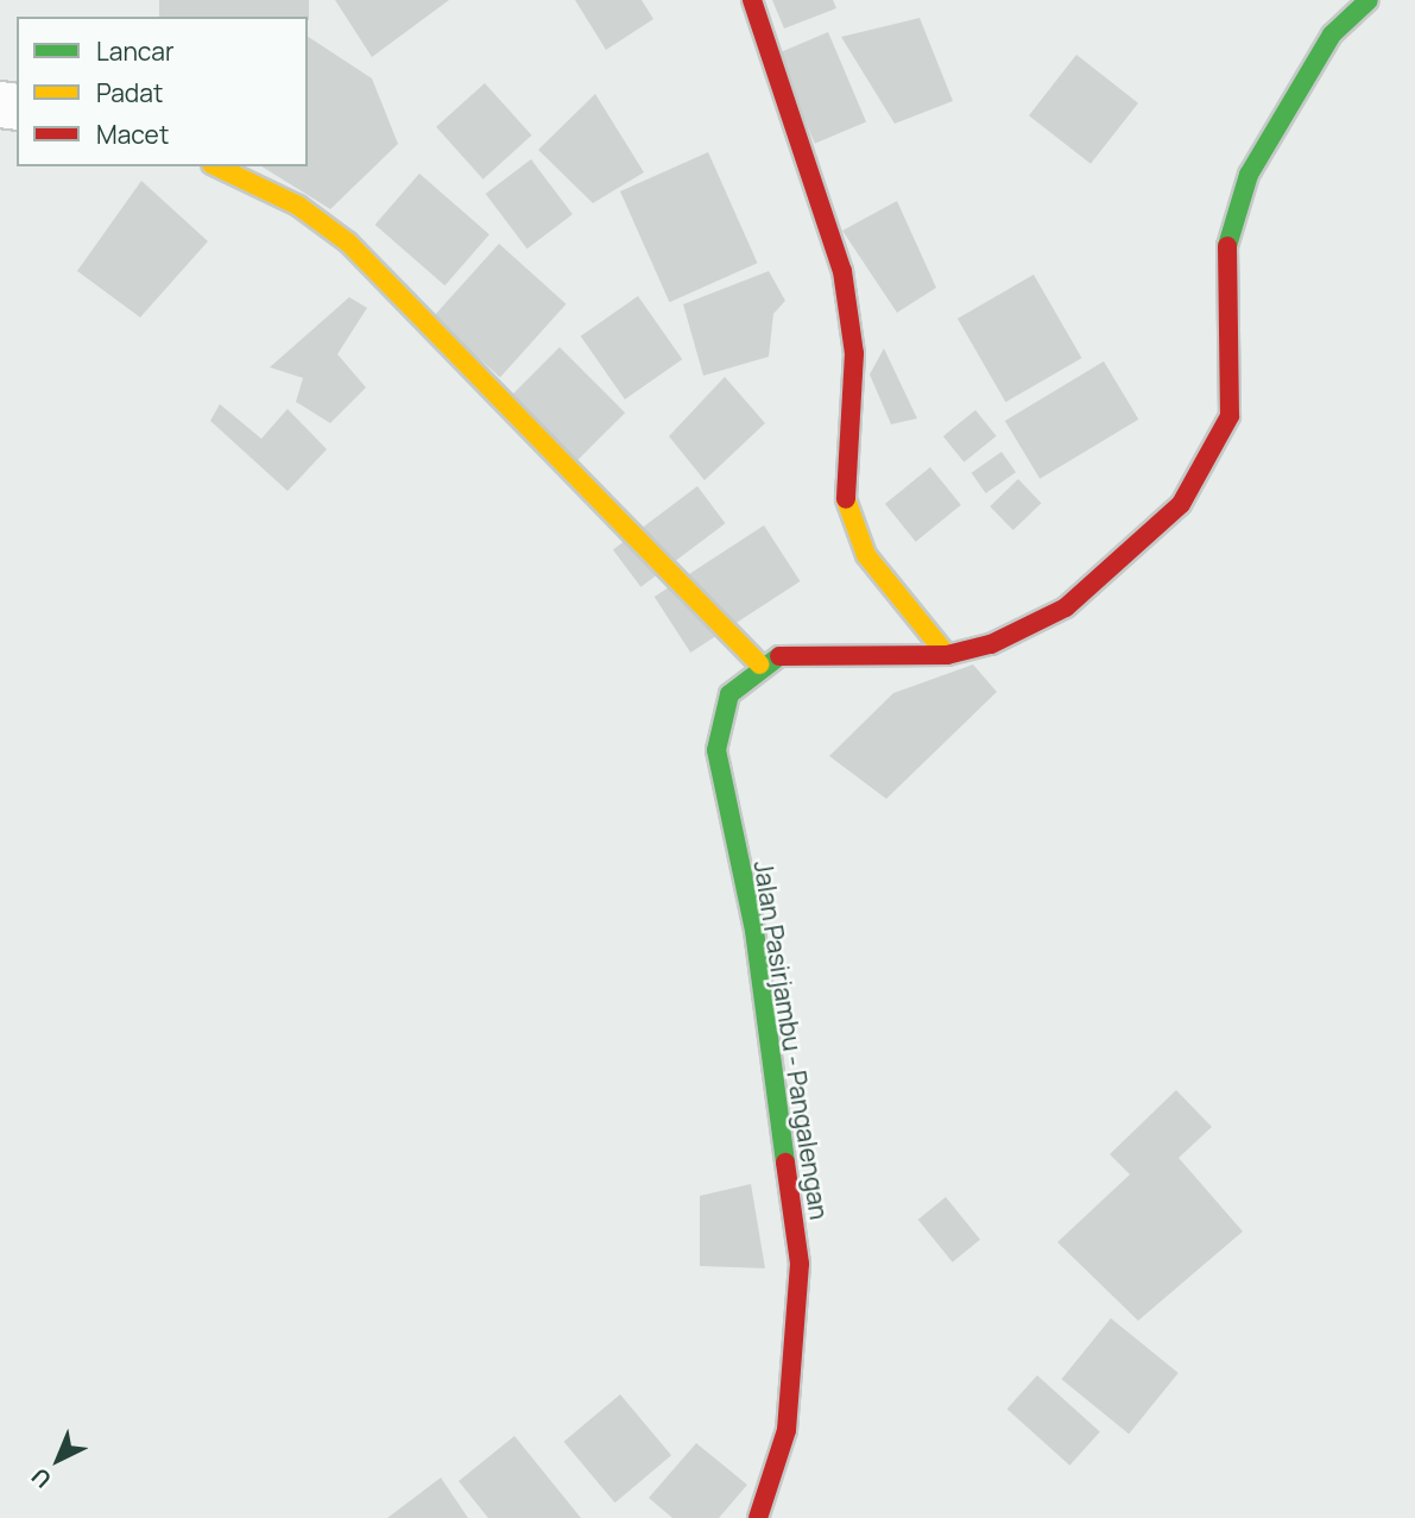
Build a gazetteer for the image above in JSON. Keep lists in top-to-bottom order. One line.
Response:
{"streets":{"main road":["Jalan Pasirjambu - Pangalengan"]},"legend":["Lancar","Padat","Macet"],"north":"bottom left"}
